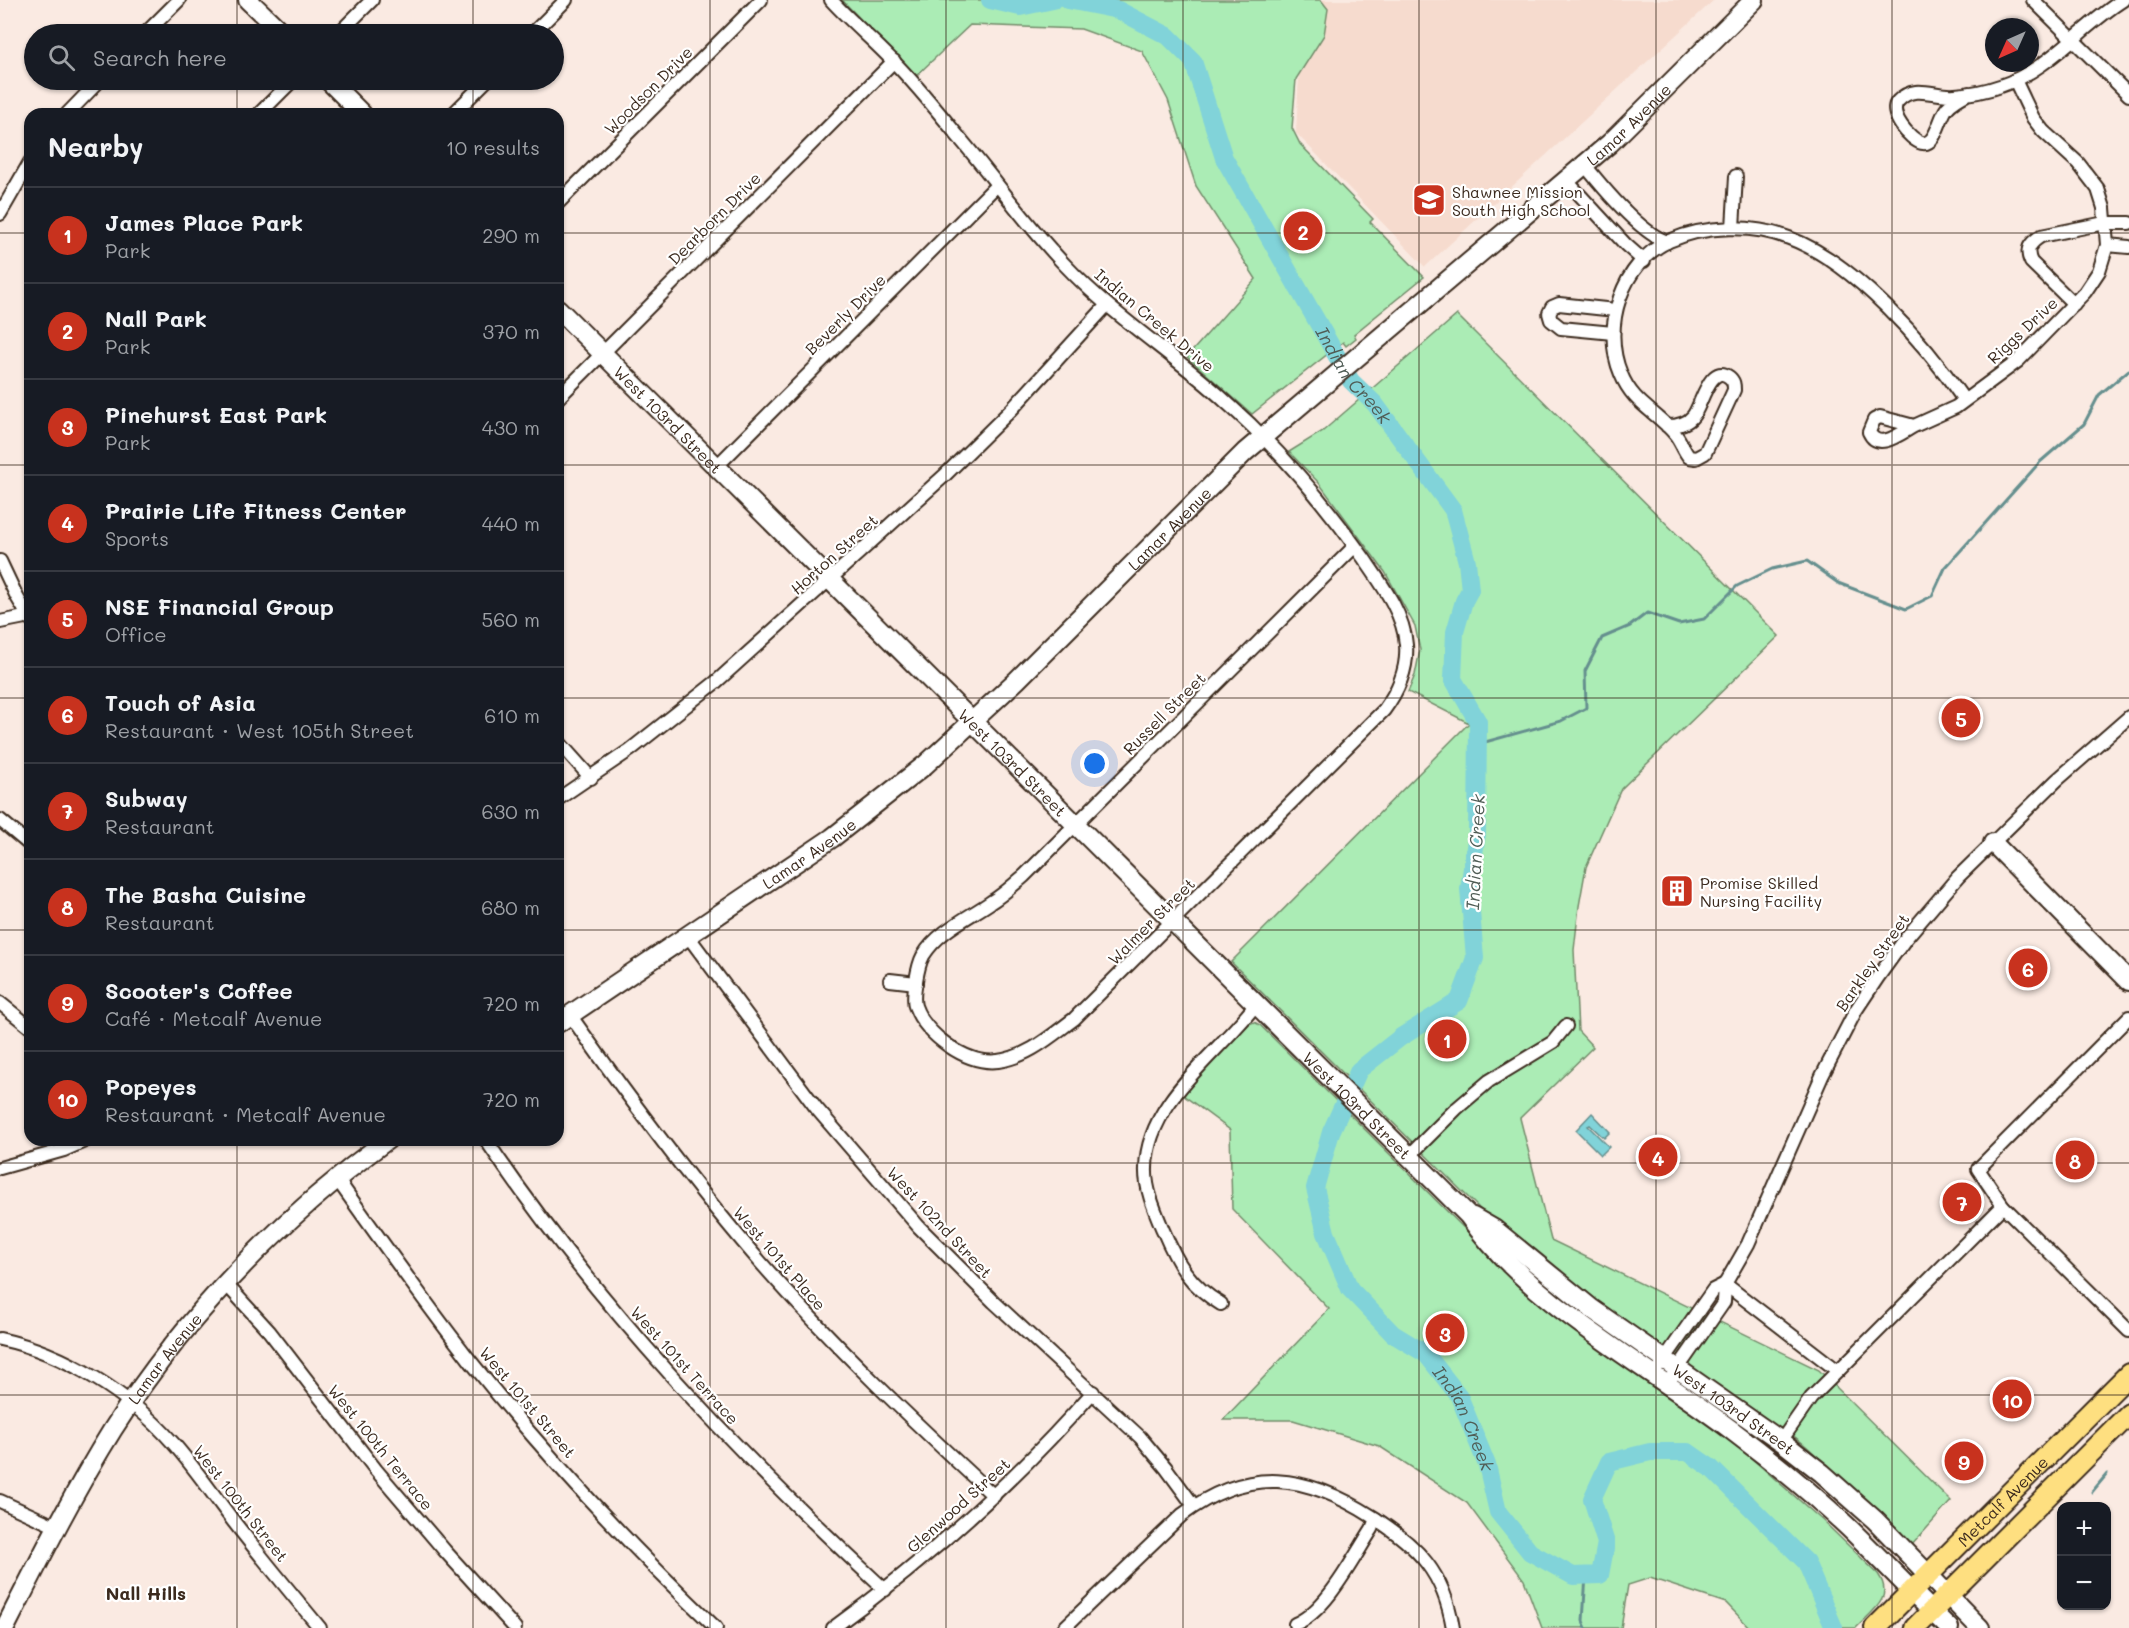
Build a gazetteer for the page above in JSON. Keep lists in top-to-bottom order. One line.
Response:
{"streets":{"main road":["Lamar Avenue","West 103rd Street","Metcalf Avenue"],"street":["Woodson Drive","Dearborn Drive","Beverly Drive","Indian Creek Drive","Riggs Drive","Horton Street","Russell Street","Walmer Street","Barkley Street","West 102nd Street","West 101st Place","West 101st Terrace","West 101st Street","West 100th Terrace","West 100th Street","Glenwood Street"]},"crossings":[["Lamar Avenue","Indian Creek Drive"],["Lamar Avenue","West 103rd Street"],["Lamar Avenue","West 102nd Street"],["Lamar Avenue","West 101st Place"],["Lamar Avenue","West 101st Street"],["Lamar Avenue","West 100th Terrace"],["Lamar Avenue","West 100th Street"],["Dearborn Drive","Indian Creek Drive"],["Dearborn Drive","West 103rd Street"],["Beverly Drive","Indian Creek Drive"],["Beverly Drive","West 103rd Street"],["Indian Creek Drive","Horton Street"],["Indian Creek Drive","Russell Street"],["Indian Creek Drive","Walmer Street"],["West 103rd Street","Horton Street"],["West 103rd Street","Russell Street"],["West 103rd Street","Walmer Street"],["West 103rd Street","Barkley Street"],["West 103rd Street","Metcalf Avenue"],["Russell Street","Walmer Street"],["West 102nd Street","Glenwood Street"],["West 101st Place","Glenwood Street"],["West 101st Terrace","Glenwood Street"]],"districts":["Nall Hills"],"water":["Indian Creek"],"places":{"school or university":["Shawnee Mission South High School"],"building":["Promise Skilled Nursing Facility"]},"north":"bottom left","page":{"search":"Search here","heading":["Nearby","10 results"],"list":[{"mark":"1","name":"James Place Park","note":"Park","value":"290 m"},{"mark":"2","name":"Nall Park","note":"Park","value":"370 m"},{"mark":"3","name":"Pinehurst East Park","note":"Park","value":"430 m"},{"mark":"4","name":"Prairie Life Fitness Center","note":"Sports","value":"440 m"},{"mark":"5","name":"NSE Financial Group","note":"Office","value":"560 m"},{"mark":"6","name":"Touch of Asia","note":"Restaurant · West 105th Street","value":"610 m"},{"mark":"7","name":"Subway","note":"Restaurant","value":"630 m"},{"mark":"8","name":"The Basha Cuisine","note":"Restaurant","value":"680 m"},{"mark":"9","name":"Scooter's Coffee","note":"Café · Metcalf Avenue","value":"720 m"},{"mark":"10","name":"Popeyes","note":"Restaurant · Metcalf Avenue","value":"720 m"}],"pins":["2","5","6","1","4","8","7","3","10","9"],"map_buttons":["+","−"]}}
